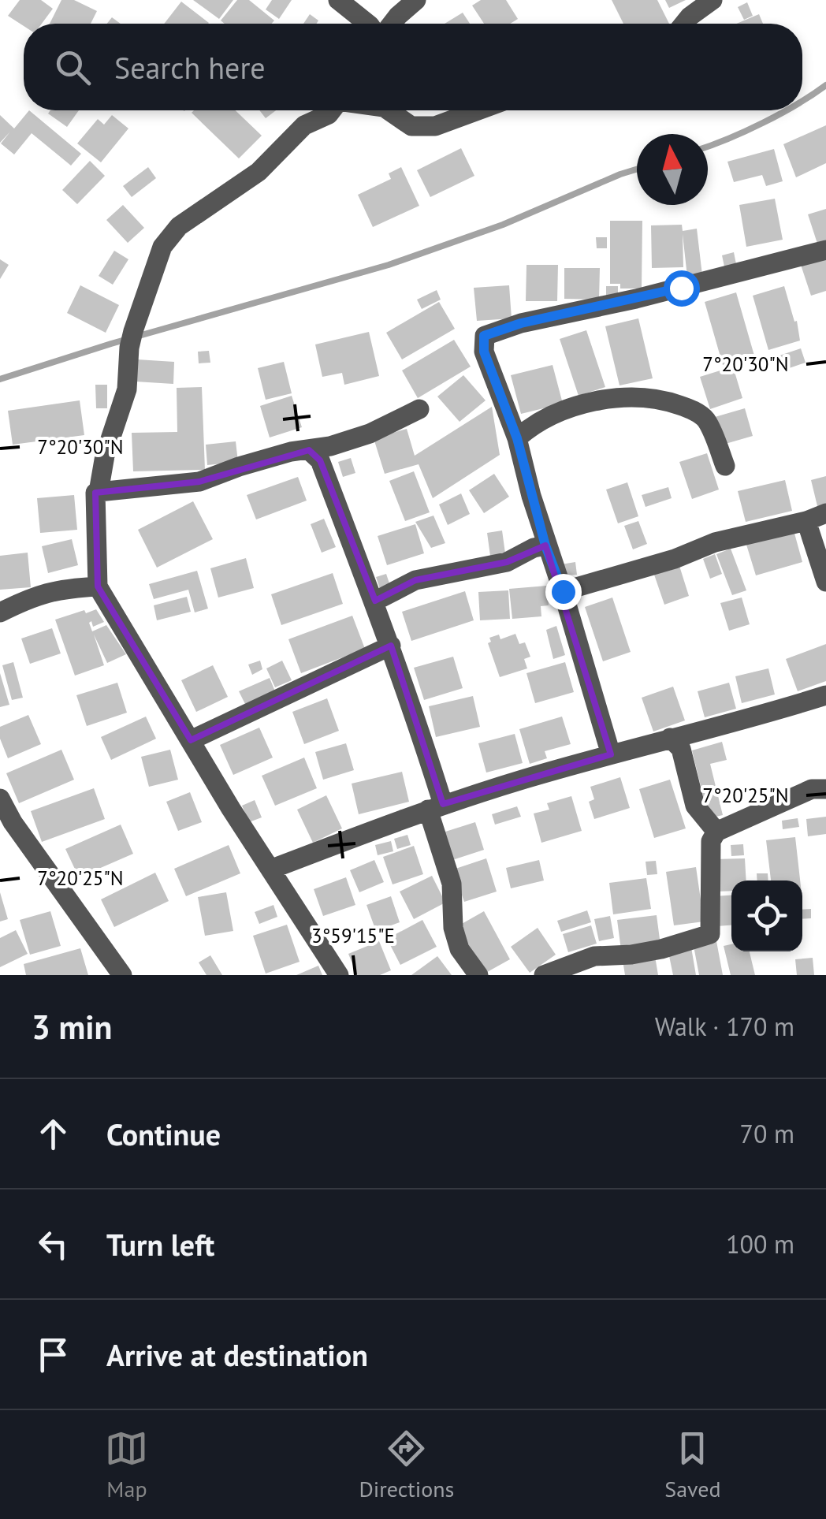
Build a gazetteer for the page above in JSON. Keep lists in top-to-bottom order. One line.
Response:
{"north":"top","page":{"search":"Search here","heading":["3 min","Walk · 170 m"],"list":[["Continue","70 m"],["Turn left","100 m"],"Arrive at destination"],"nav":["Map","Directions","Saved"]},"coordinates":["7°20'30\"N","7°20'25\"N","3°59'15\"E"]}
